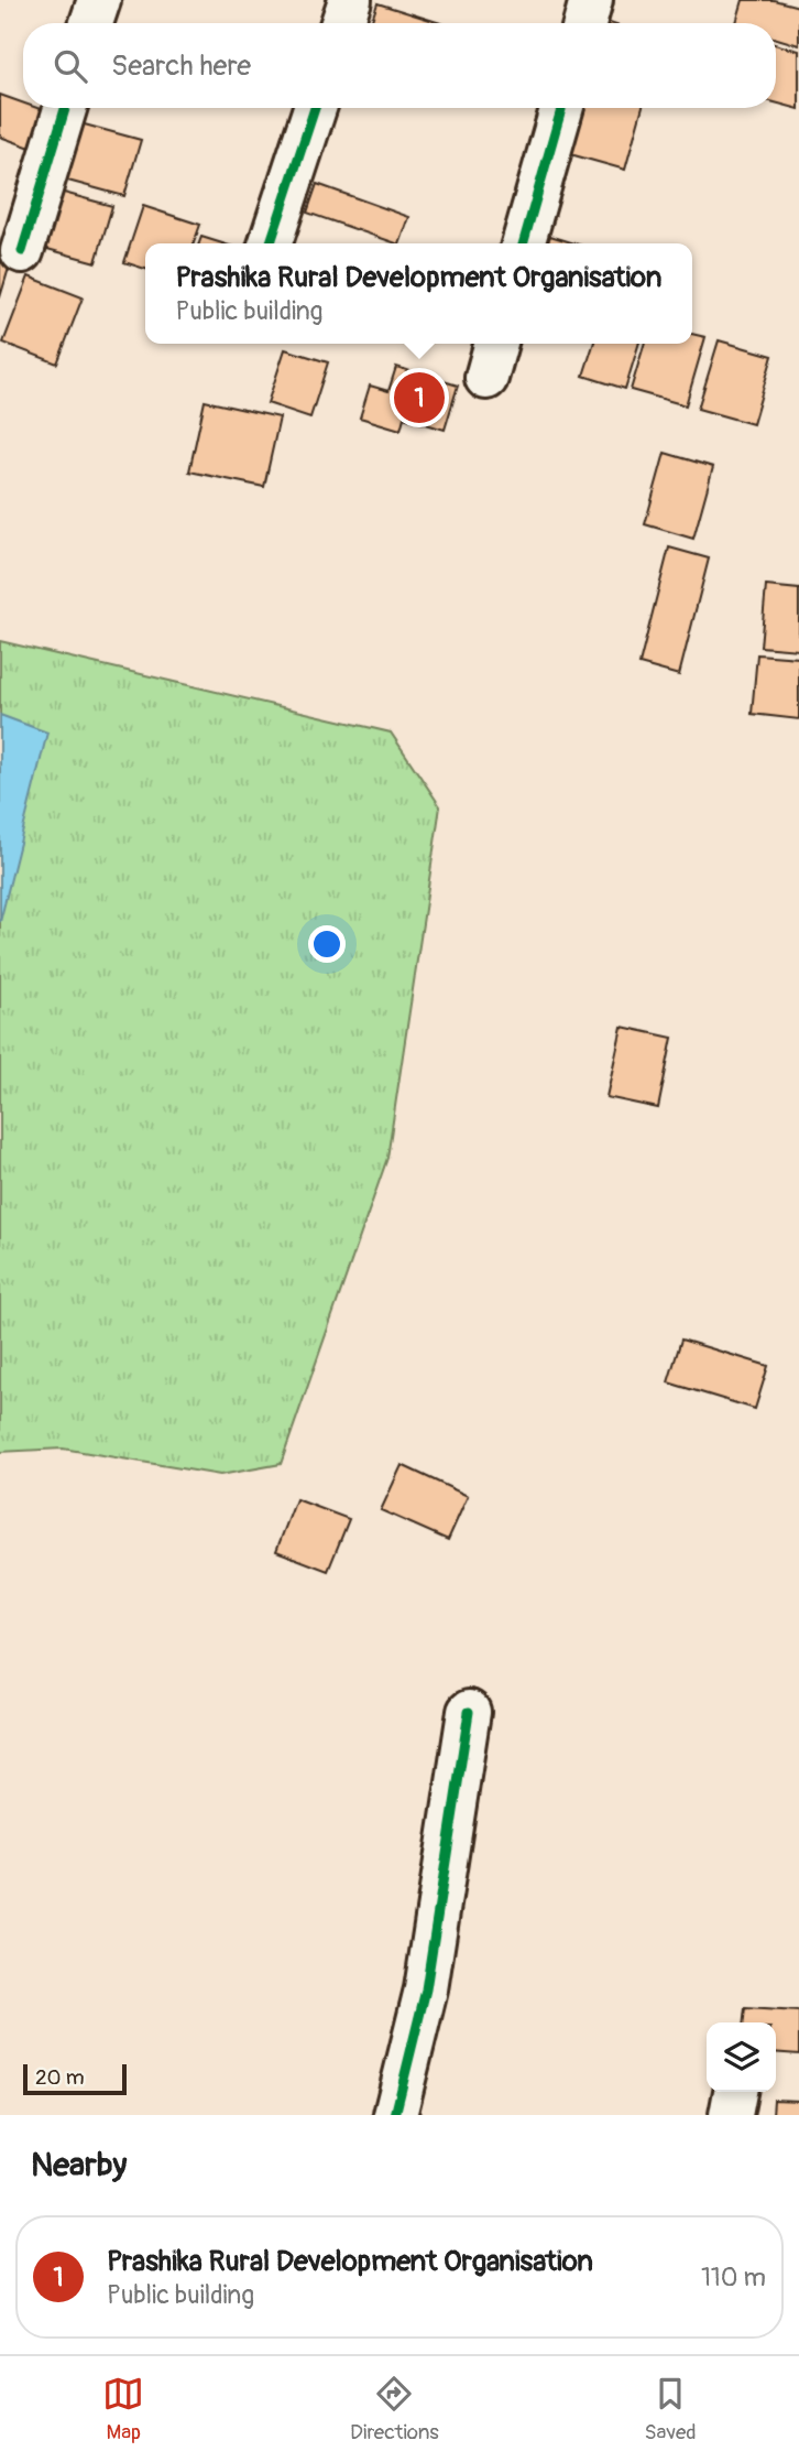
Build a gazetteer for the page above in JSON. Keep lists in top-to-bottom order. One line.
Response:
{"scale_bar":"20 m","page":{"search":"Search here","popup":["Prashika Rural Development Organisation","Public building"],"pins":"1","scale":"20 m","heading":"Nearby","list":[{"mark":"1","name":"Prashika Rural Development Organisation","note":"Public building","value":"110 m"}],"nav":["Map","Directions","Saved"]}}
